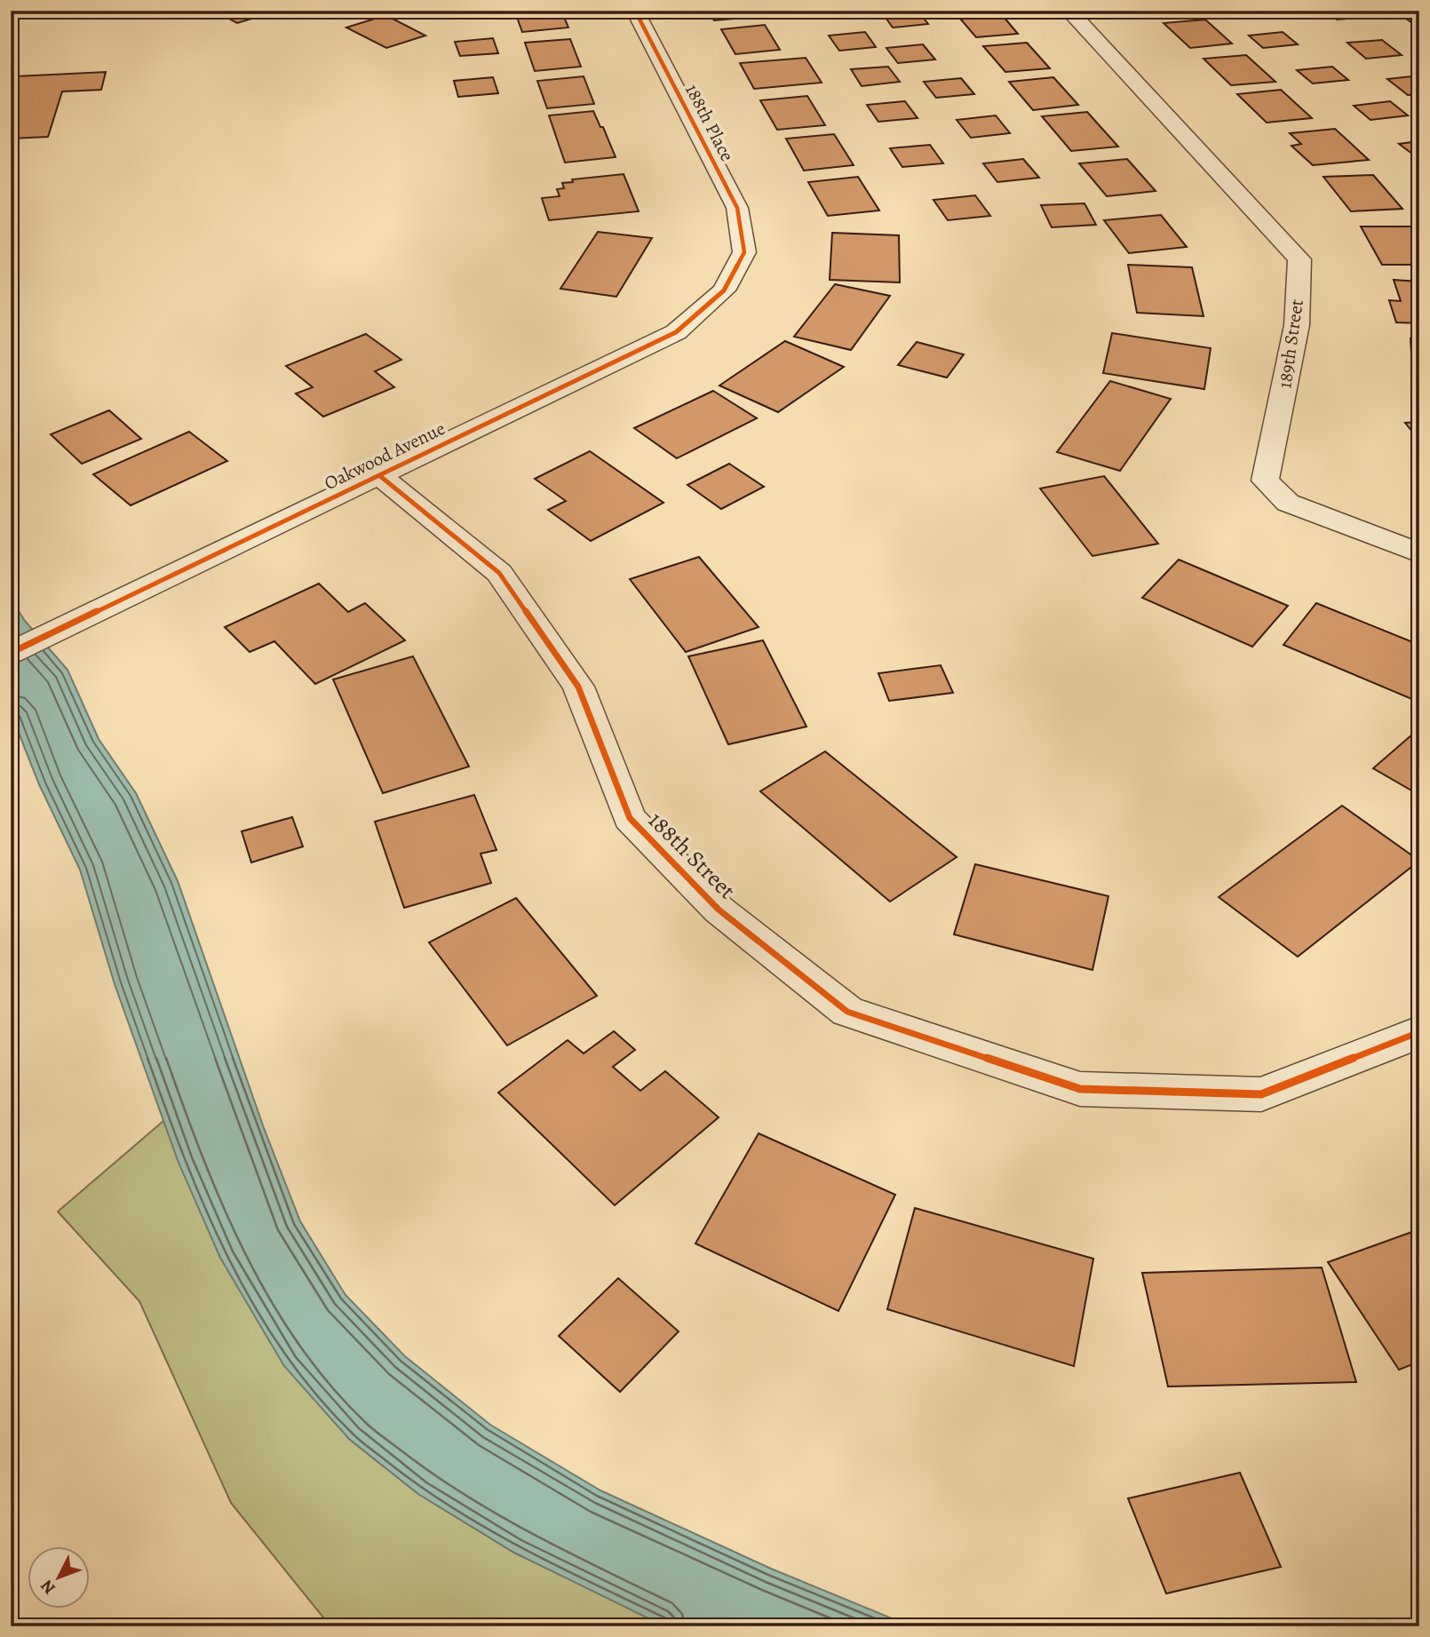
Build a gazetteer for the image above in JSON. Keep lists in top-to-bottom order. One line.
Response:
{"streets":{"street":["188th Place","189th Street","Oakwood Avenue","188th Street"]},"crossings":[["188th Place","Oakwood Avenue"],["Oakwood Avenue","188th Street"]],"north":"bottom left"}
